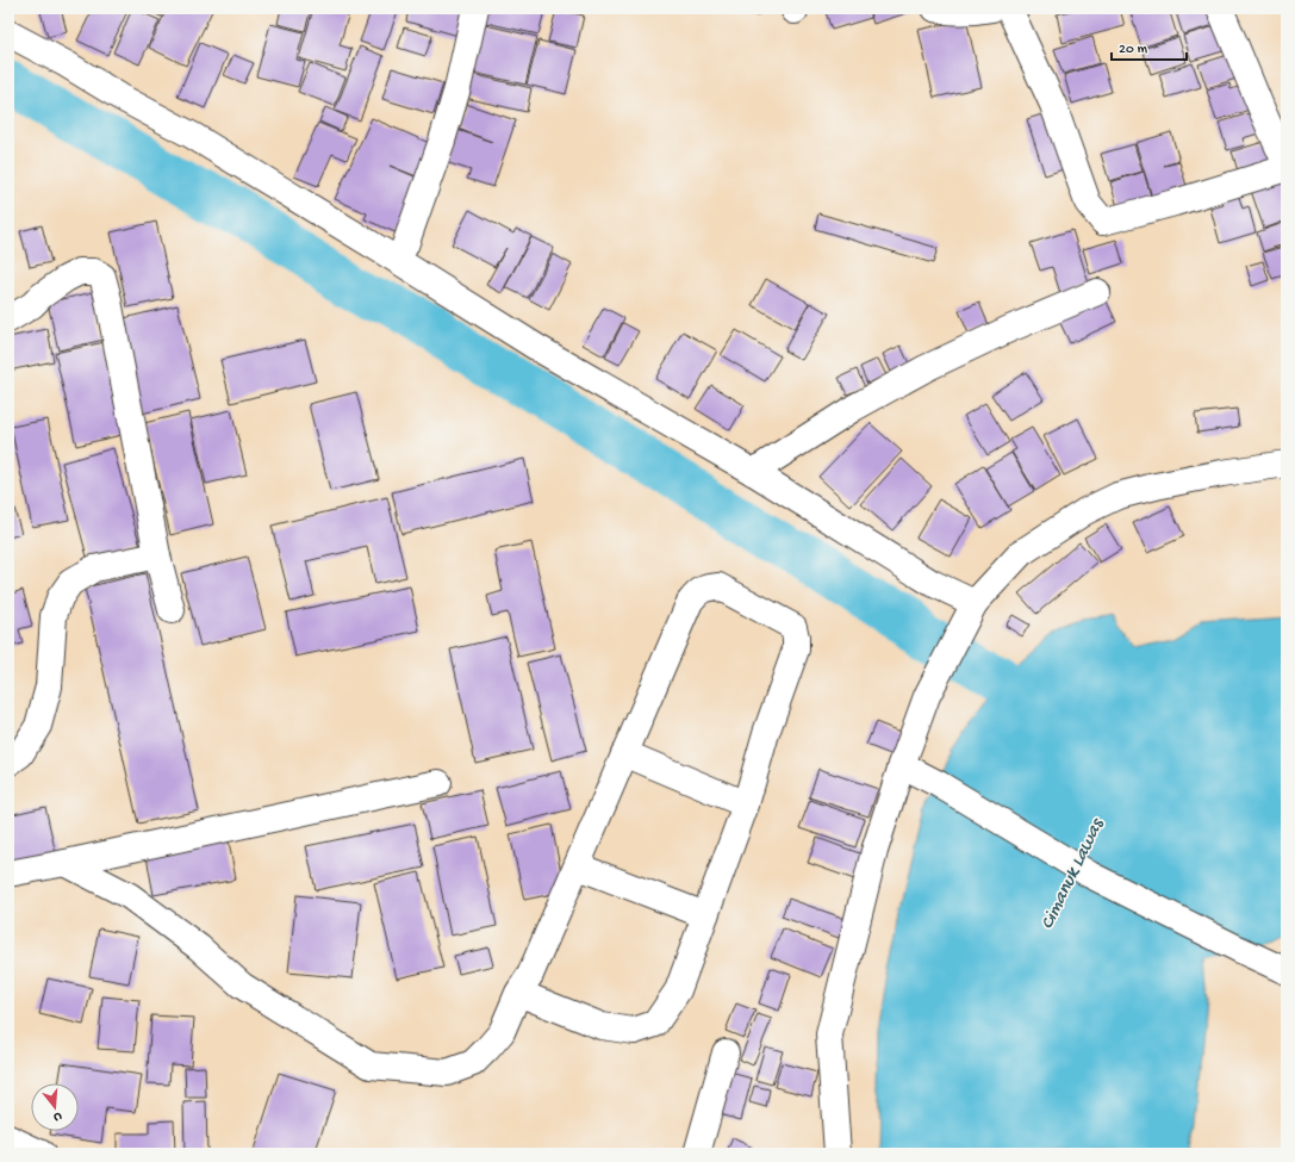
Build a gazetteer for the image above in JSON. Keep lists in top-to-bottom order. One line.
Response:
{"water":["Cimanuk Lawas"],"scale_bar":"20 m","north":"bottom"}
